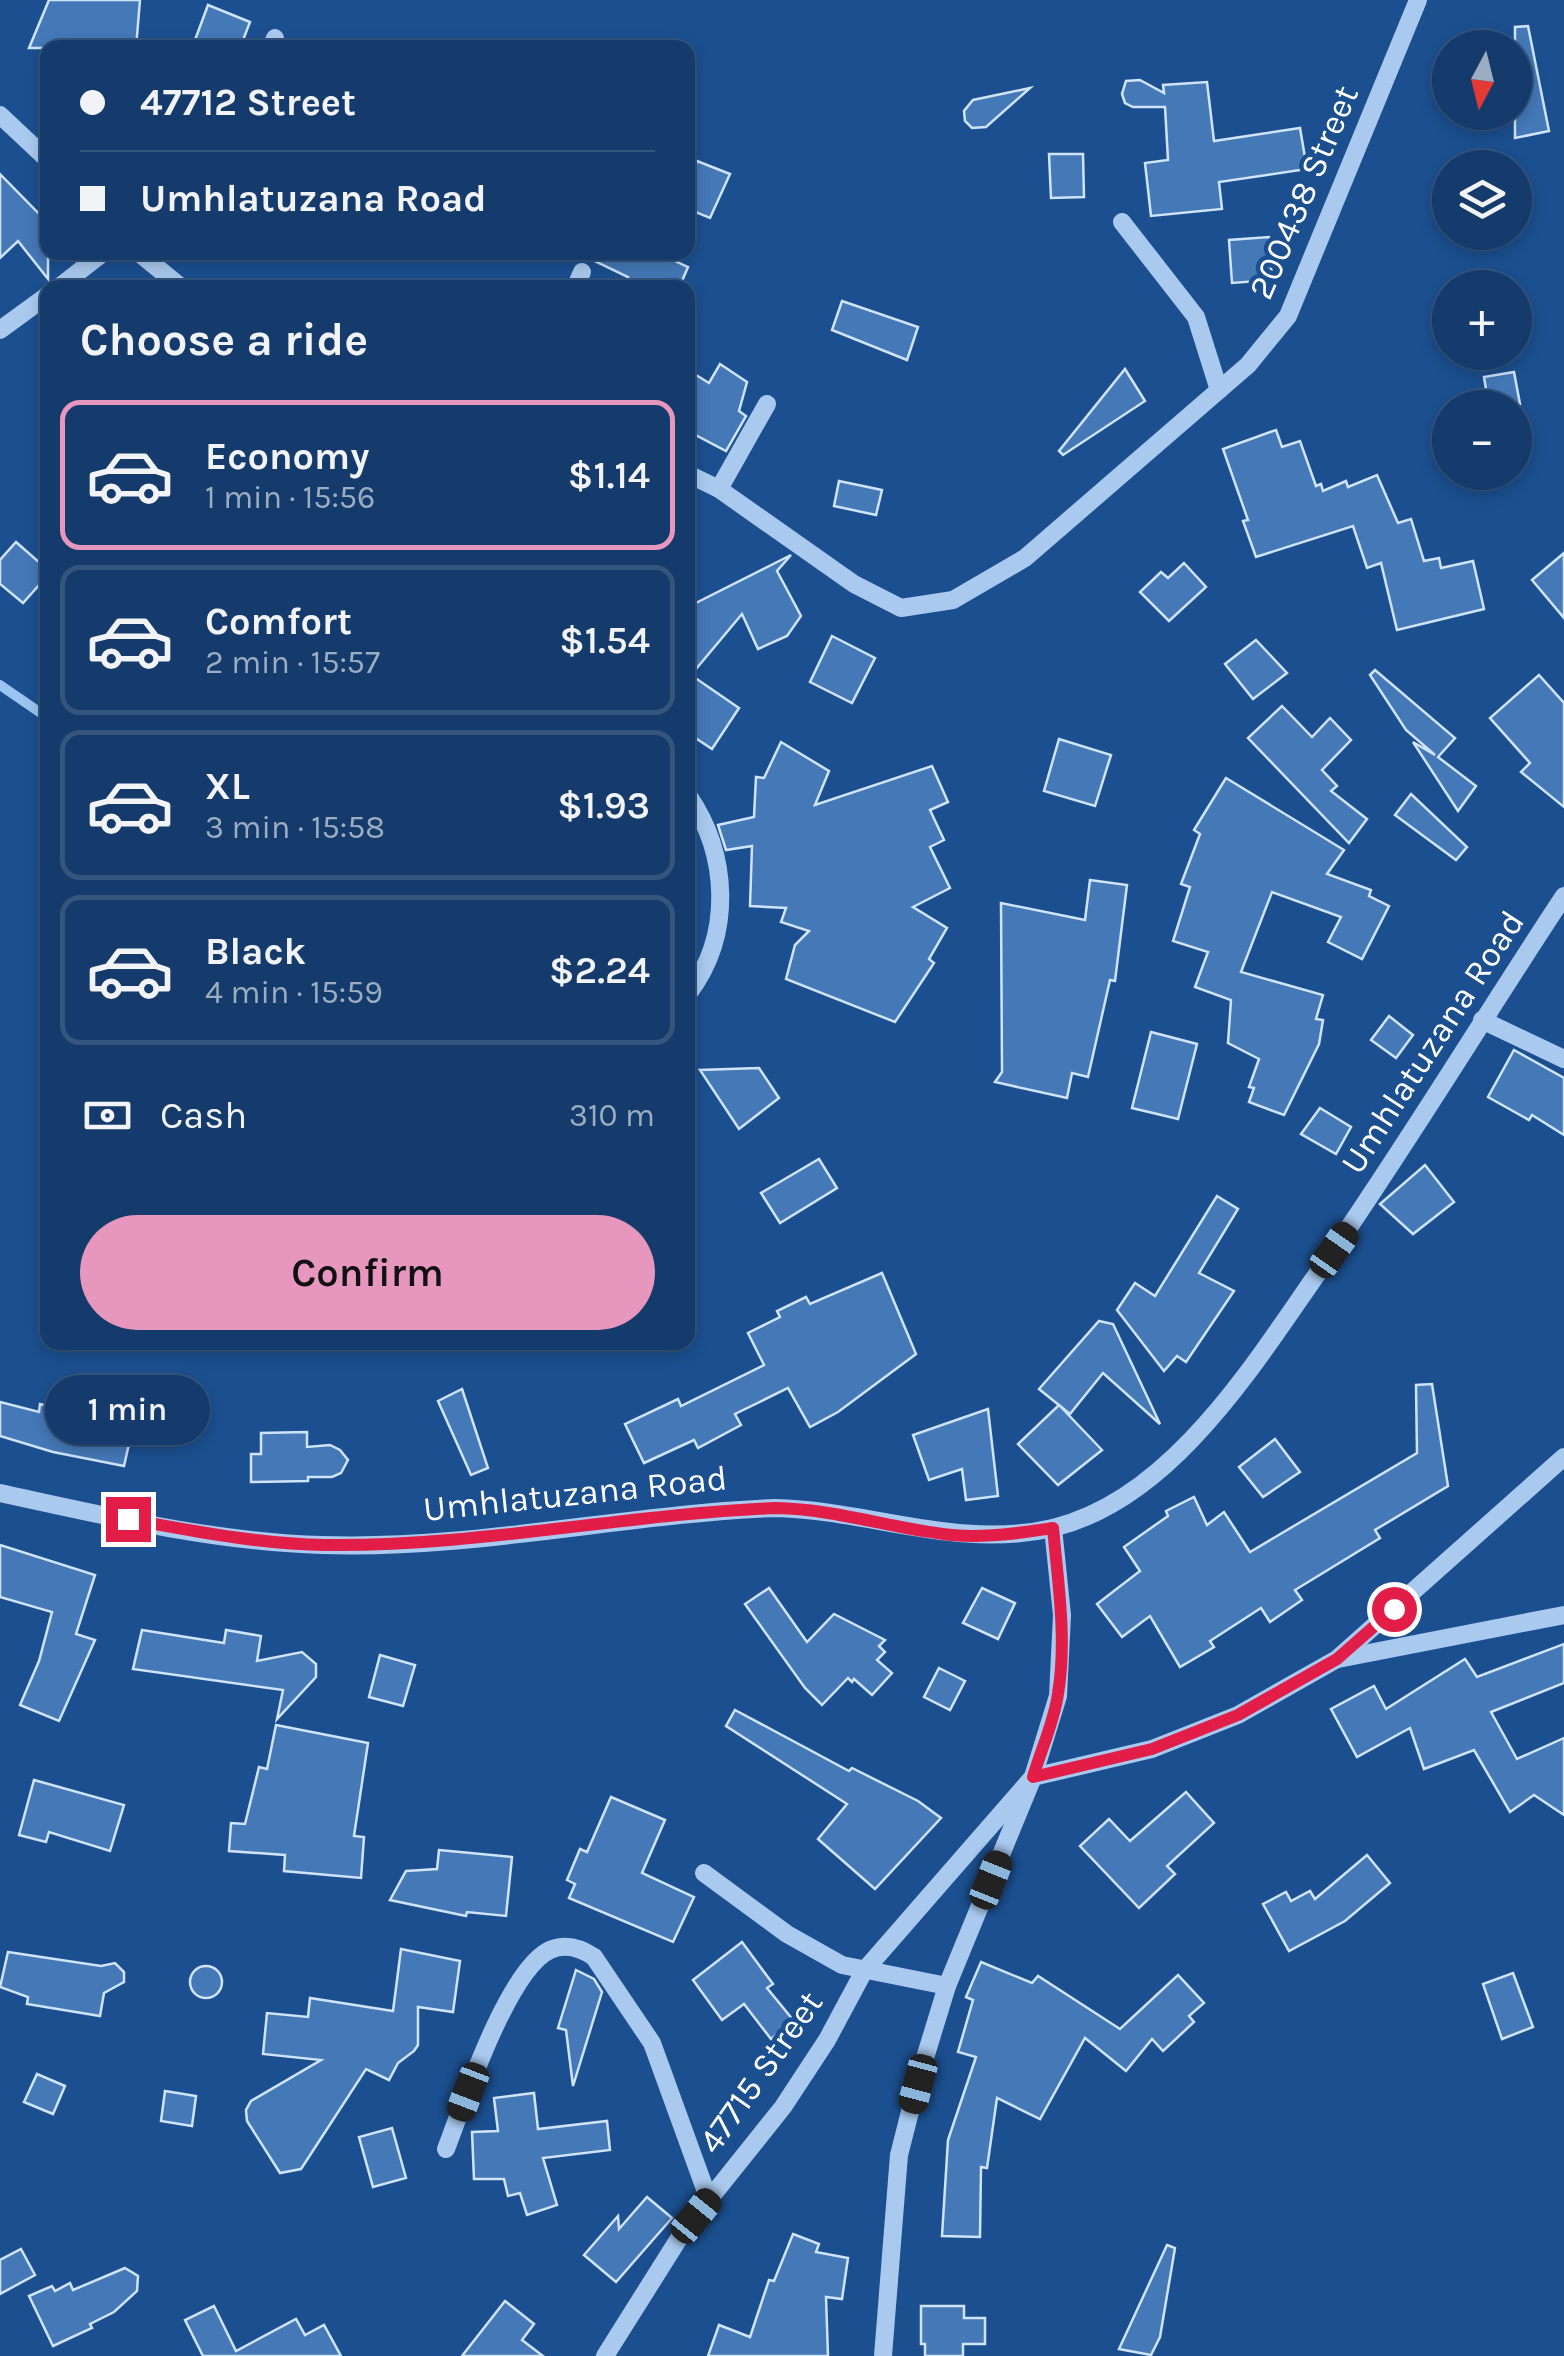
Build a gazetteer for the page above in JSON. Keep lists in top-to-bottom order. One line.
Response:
{"streets":{"street":["200438 Street","Umhlatuzana Road","47715 Street"]},"north":"bottom","page":{"map_buttons":["+","−"],"banner":["47712 Street","Umhlatuzana Road"],"heading":"Choose a ride","list":[{"name":"Economy","note":"1 min · 15:56","value":"$1.14"},{"name":"Comfort","note":"2 min · 15:57","value":"$1.54"},{"name":"XL","note":"3 min · 15:58","value":"$1.93"},{"name":"Black","note":"4 min · 15:59","value":"$2.24"}],"pay":["Cash","310 m"],"buttons":"Confirm","bubble":"1 min"}}
